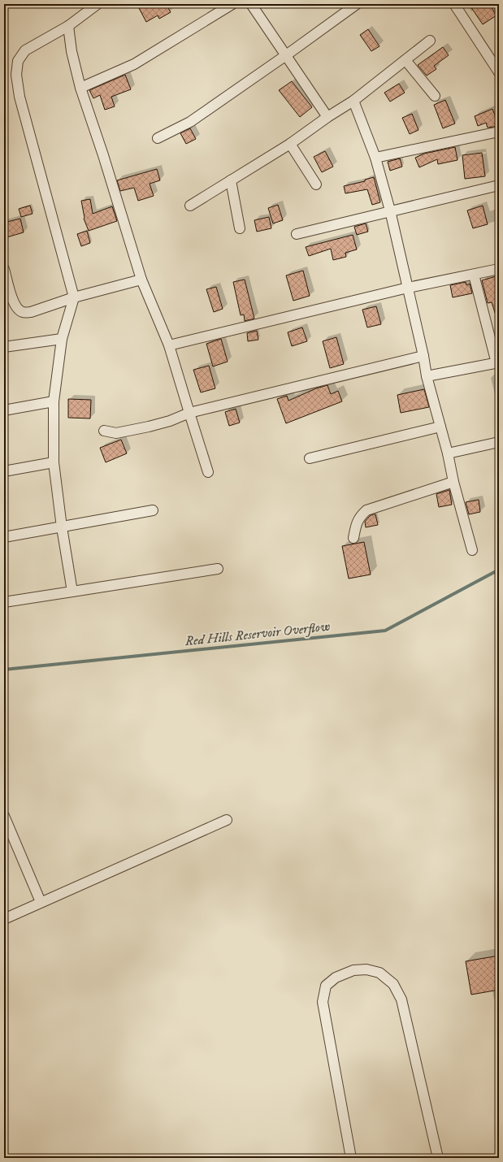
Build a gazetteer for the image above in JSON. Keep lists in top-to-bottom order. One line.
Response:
{"water":["Red Hills Reservoir Overflow"]}
